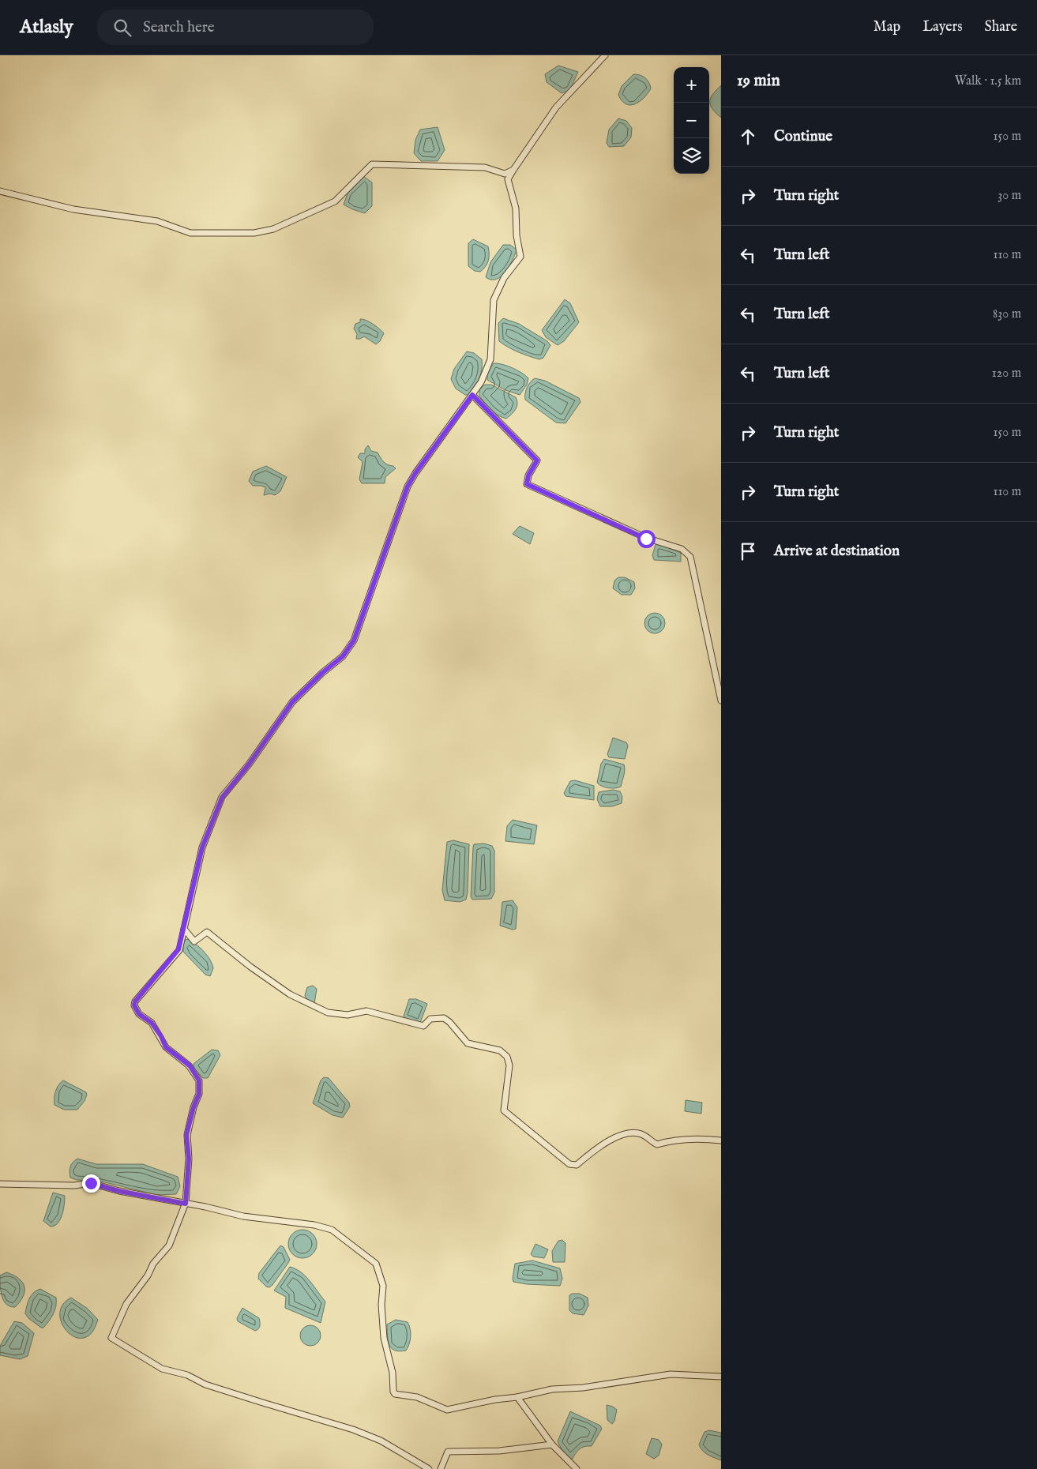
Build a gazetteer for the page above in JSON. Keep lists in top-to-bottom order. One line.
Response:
{"page":{"header":"Atlasly","search":"Search here","nav":["Map","Layers","Share"],"heading":["19 min","Walk · 1.5 km"],"map_buttons":["+","−"],"list":[["Continue","150 m"],["Turn right","30 m"],["Turn left","110 m"],["Turn left","830 m"],["Turn left","120 m"],["Turn right","150 m"],["Turn right","110 m"],"Arrive at destination"]}}
